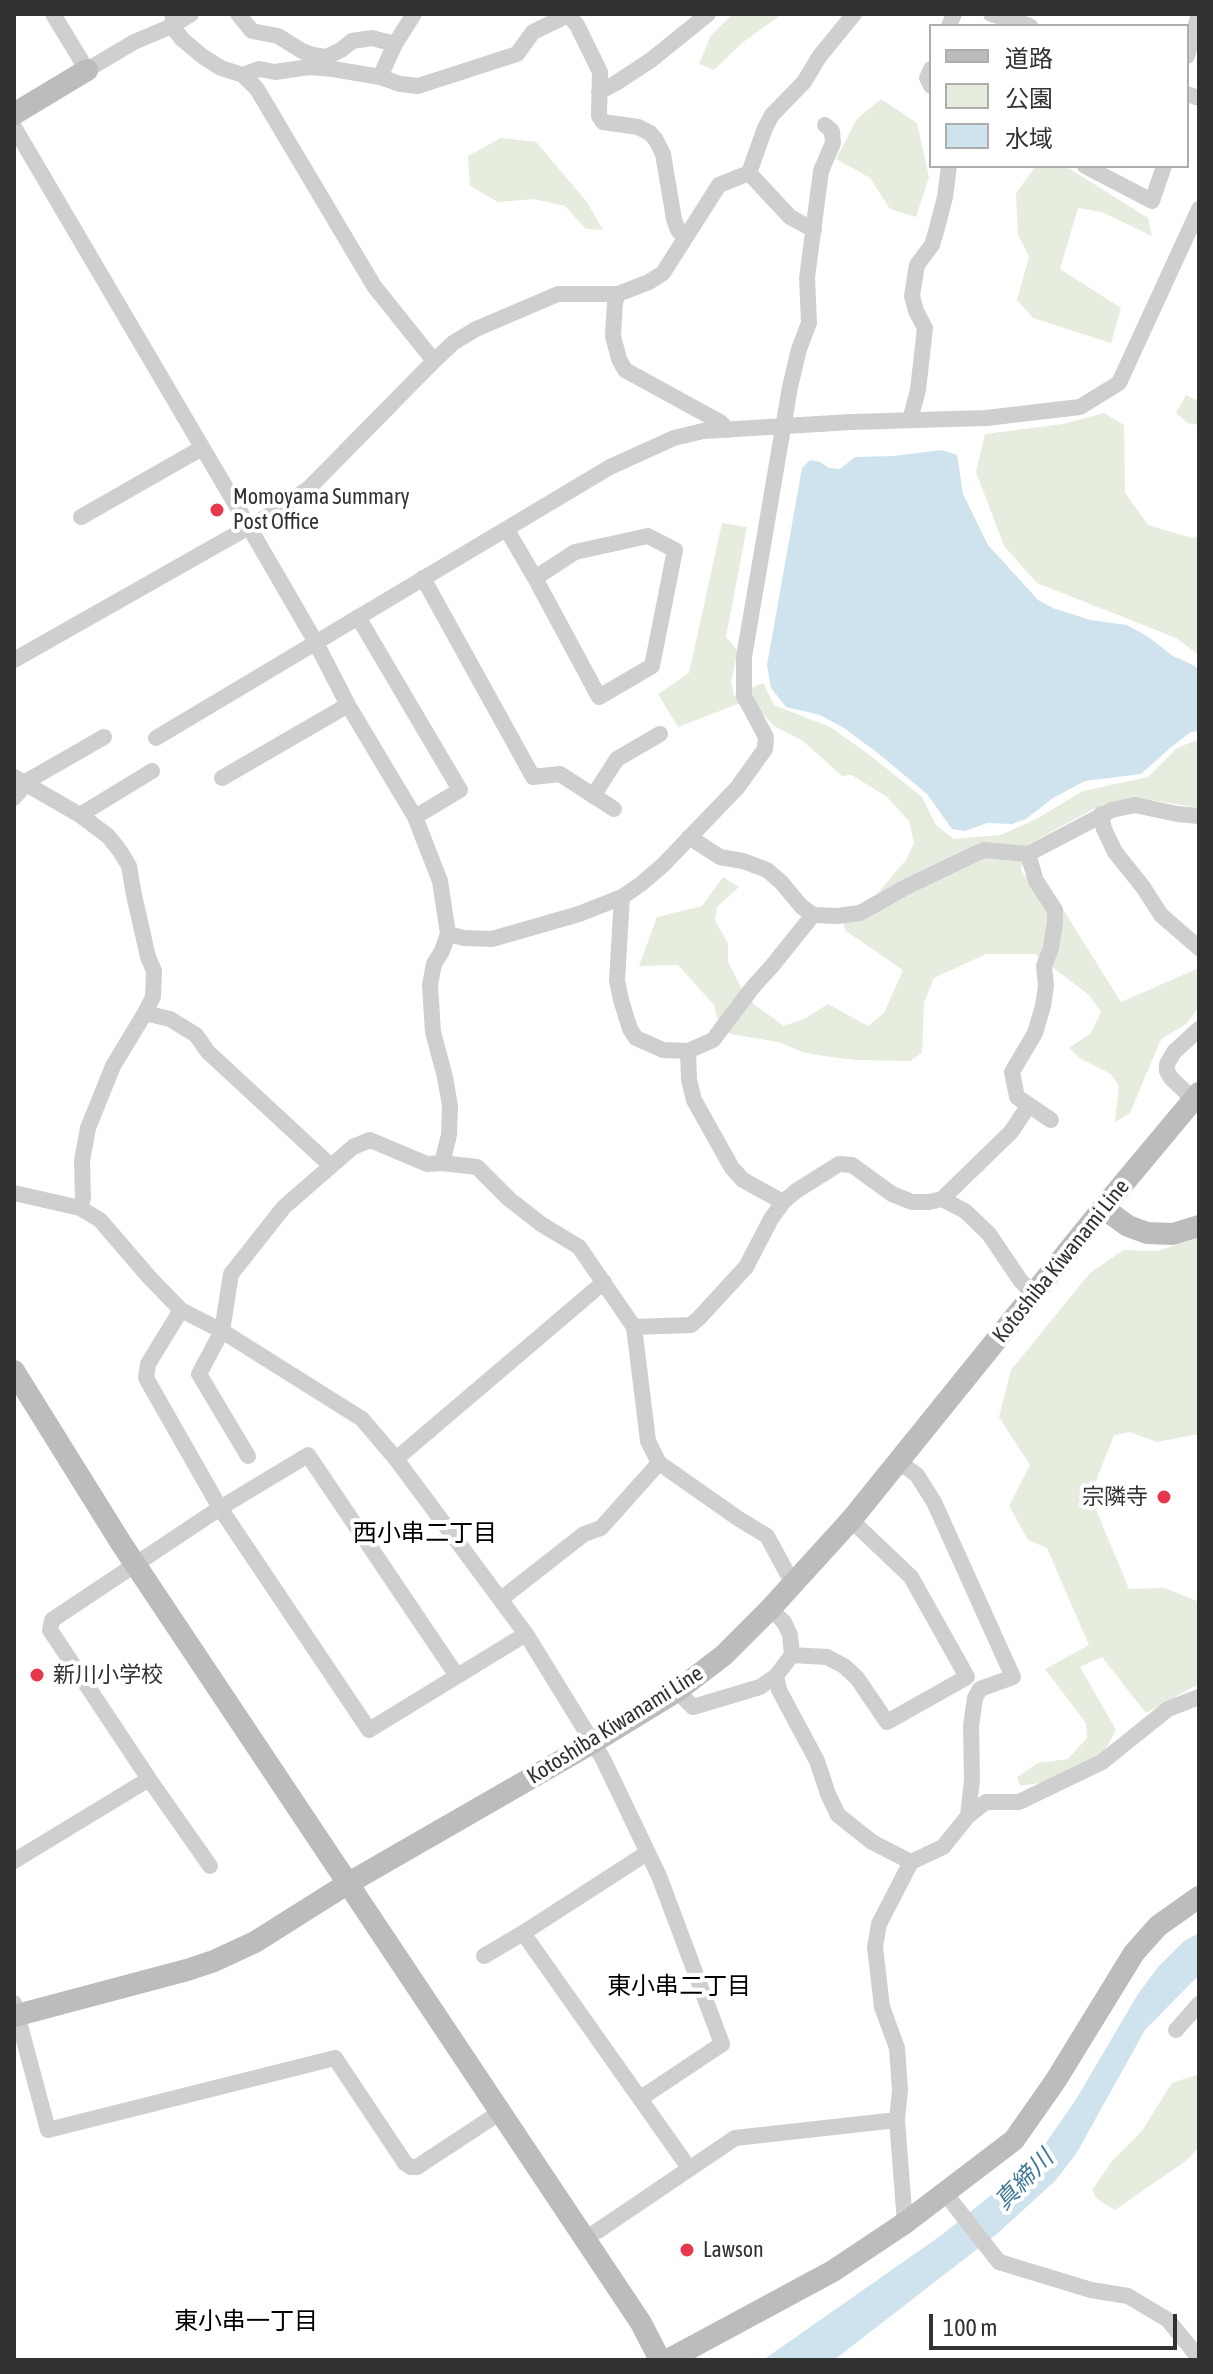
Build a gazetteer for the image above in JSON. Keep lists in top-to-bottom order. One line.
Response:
{"streets":{"street":["Kotoshiba Kiwanami Line"]},"districts":["西小串二丁目","東小串二丁目","東小串一丁目"],"water":["真締川"],"places":["Momoyama Summary Post Office","宗隣寺","新川小学校","Lawson"],"legend":["道路","公園","水域"],"scale_bar":"100 m"}
